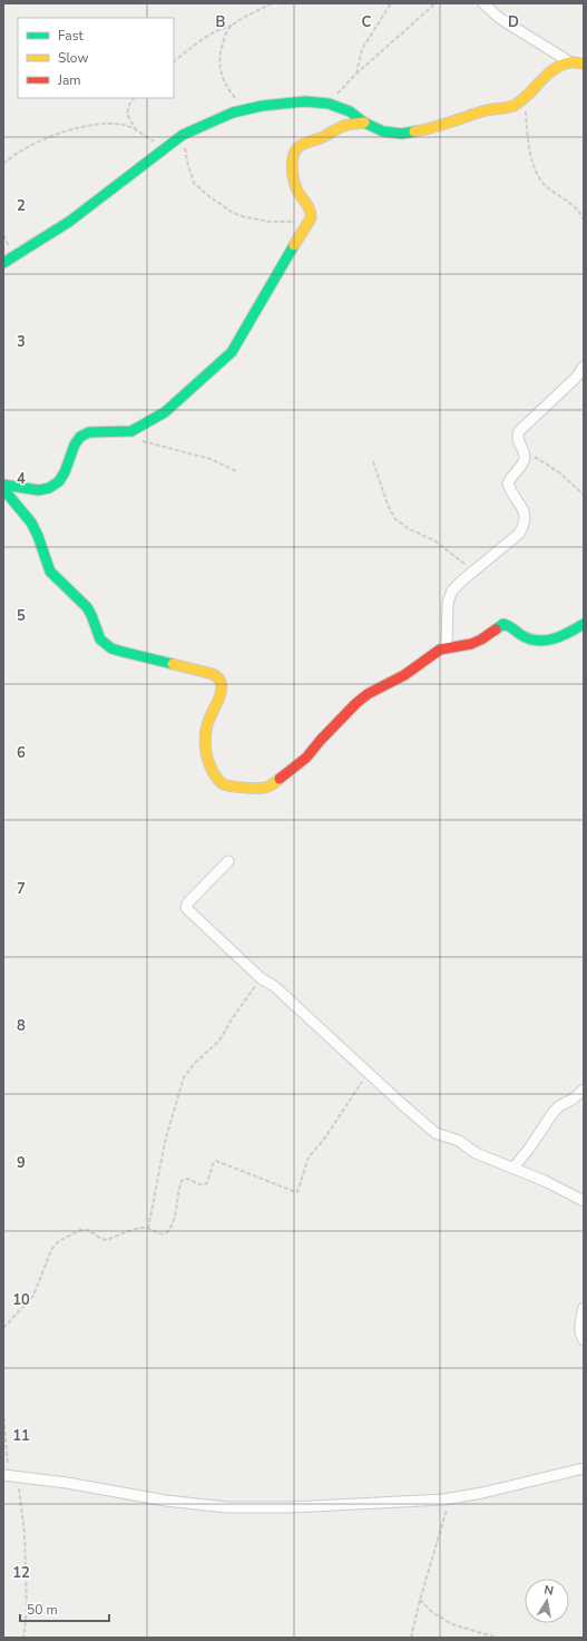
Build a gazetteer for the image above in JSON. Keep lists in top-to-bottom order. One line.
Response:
{"legend":["Fast","Slow","Jam"],"scale_bar":"50 m","north":"top","grid":{"columns":["B","C","D"],"rows":["2","3","4","5","6","7","8","9","10","11","12"]}}
